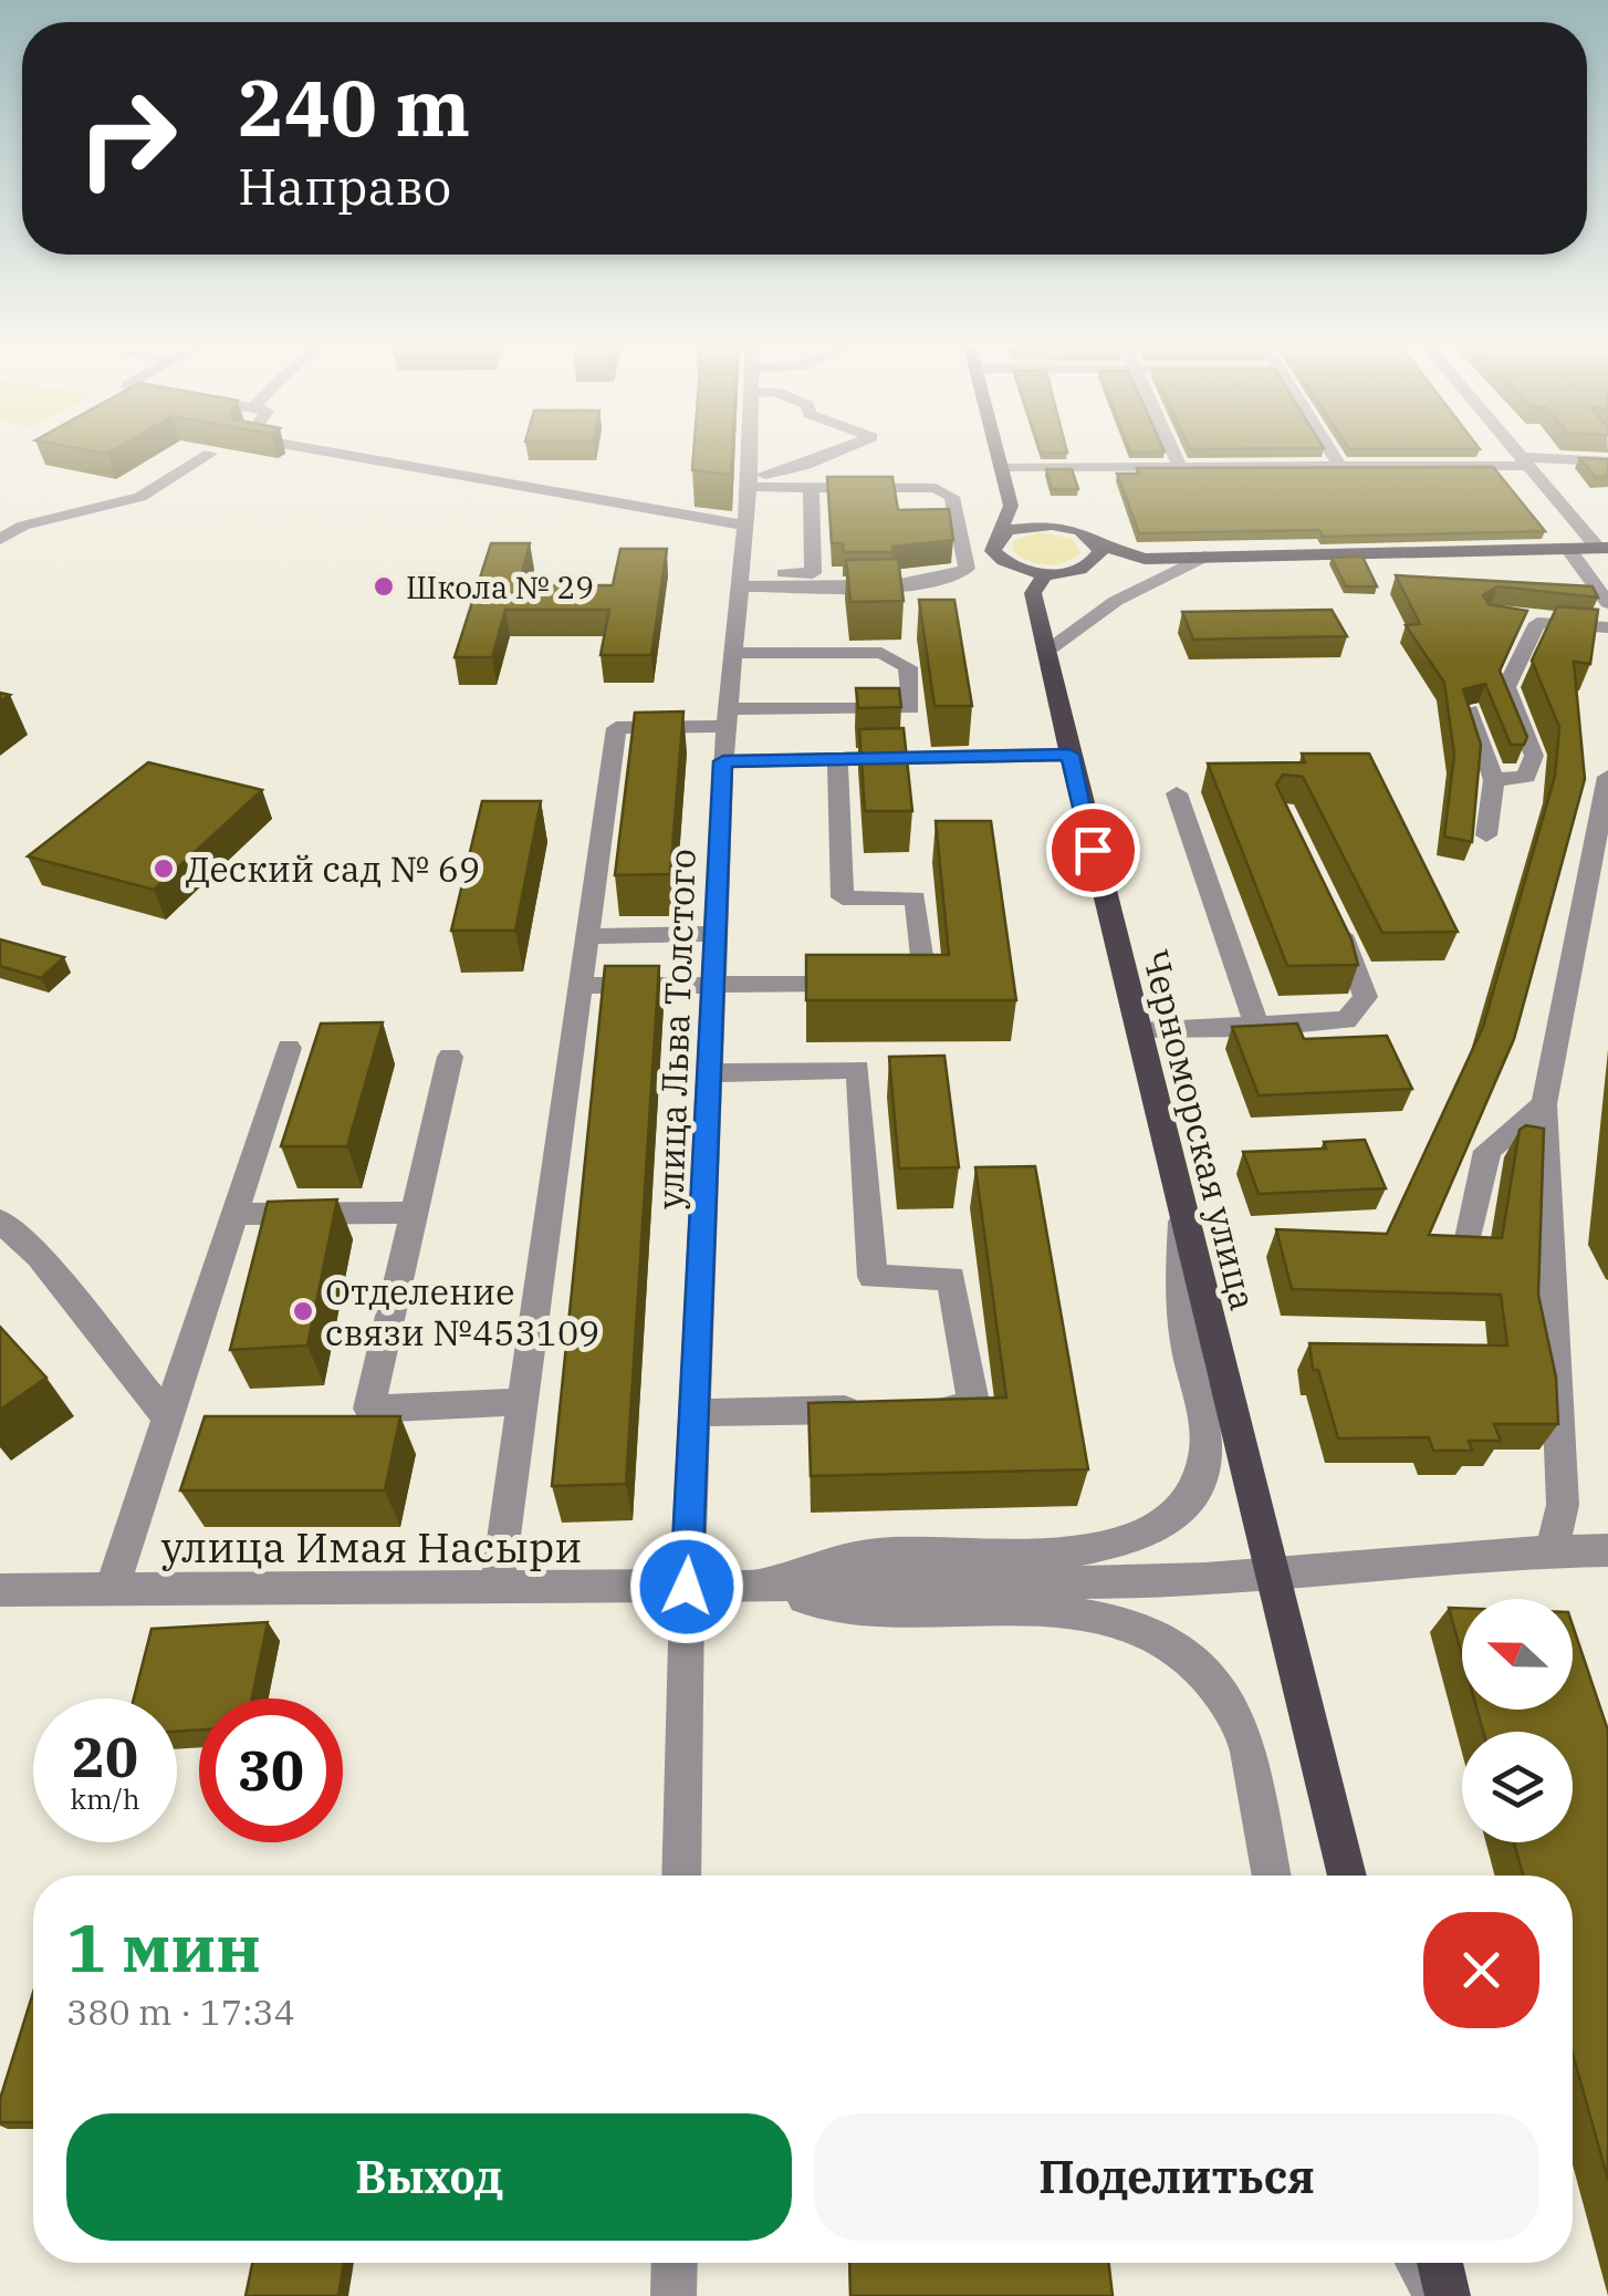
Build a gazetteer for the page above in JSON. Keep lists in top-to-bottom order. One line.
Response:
{"streets":{"main road":["Черноморская улица"],"street":["улица Льва Толстого","улица Имая Насыри"]},"crossings":[["улица Льва Толстого","улица Имая Насыри"],["Черноморская улица","улица Имая Насыри"]],"places":["Школа № 29","Деский сад № 69","Отделение связи №453109"],"north":"left","page":{"turn":["240 m","Направо"],"speed":"20 km/h","limit":"30","heading":["1 мин","380 m · 17:34"],"buttons":["Выход","Поделиться"]}}
